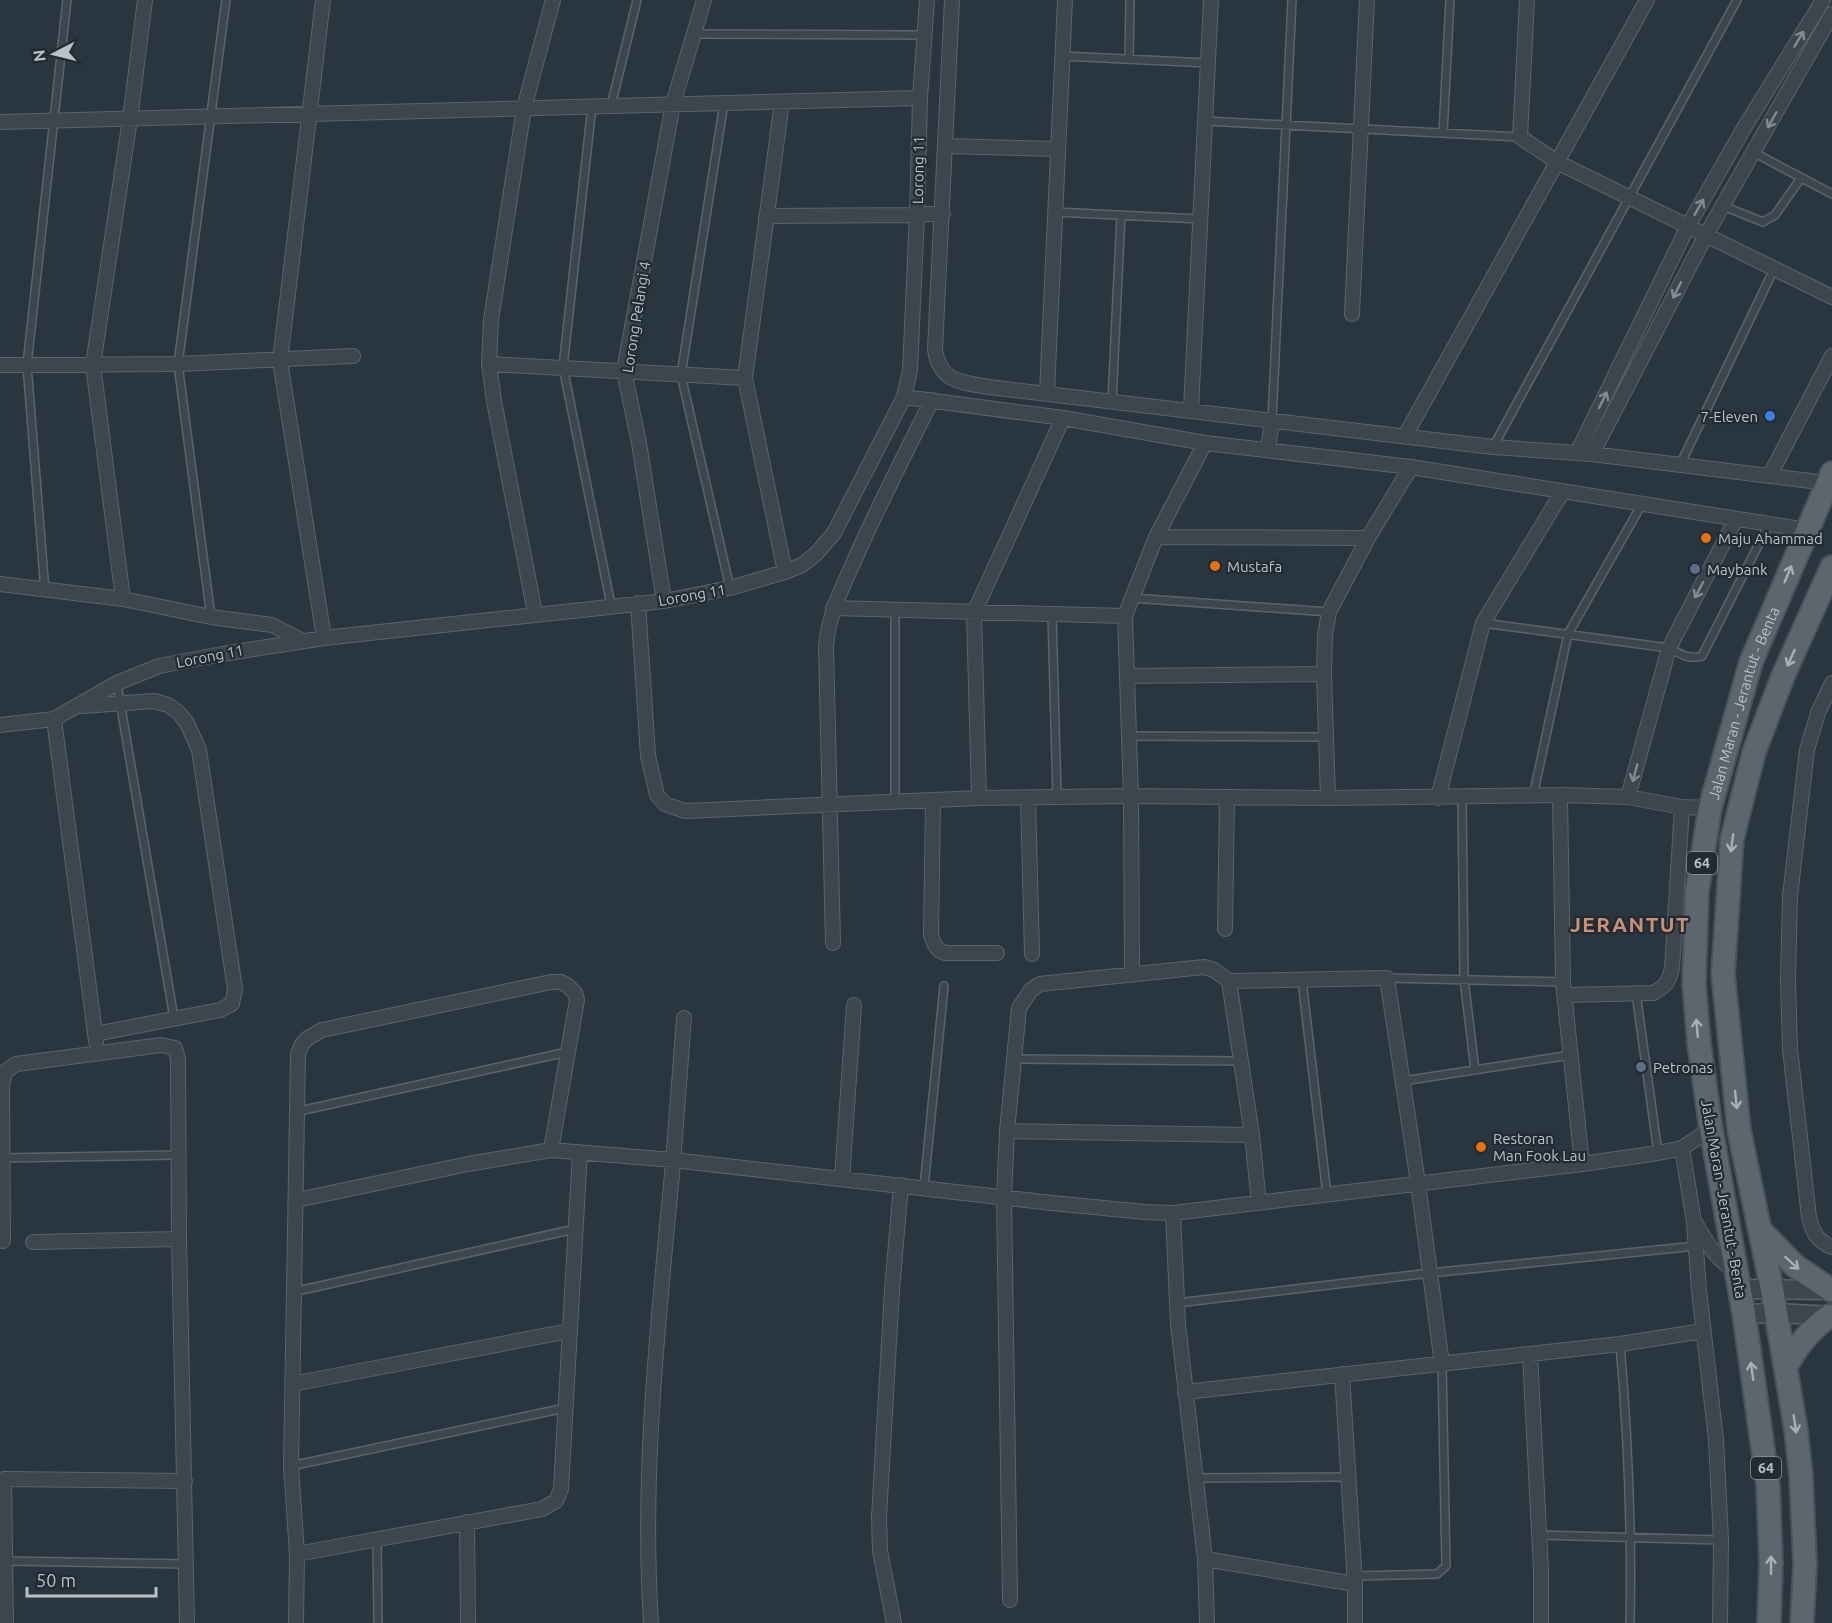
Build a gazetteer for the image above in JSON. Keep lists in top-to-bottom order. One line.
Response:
{"streets":{"main road":["Jalan Maran - Jerantut - Benta","64"],"street":["Lorong 11","Lorong Pelangi 4"]},"crossings":[["Lorong 11","Lorong Pelangi 4"]],"districts":["JERANTUT"],"places":["7-Eleven","Maju Ahammad","Mustafa","Maybank","Petronas","Restoran Man Fook Lau"],"scale_bar":"50 m","north":"left"}
